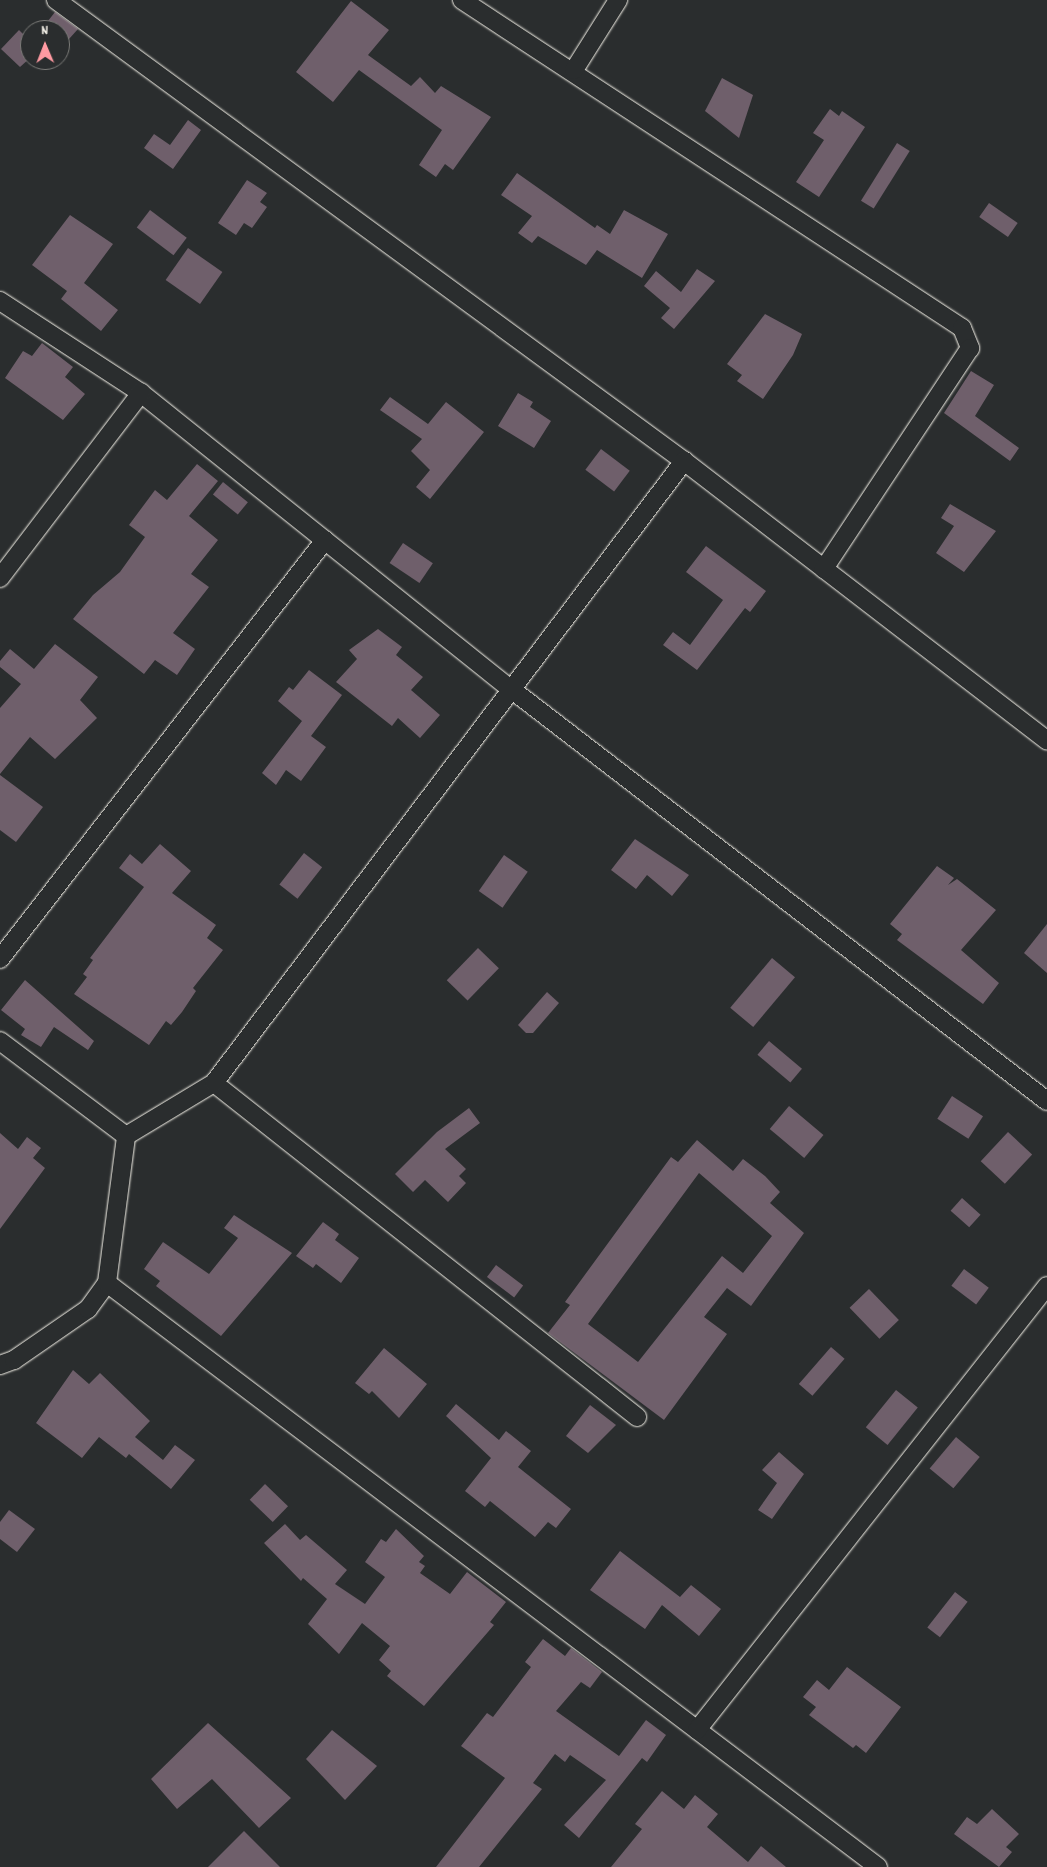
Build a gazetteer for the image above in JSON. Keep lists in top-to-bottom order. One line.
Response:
{"north":"top"}
